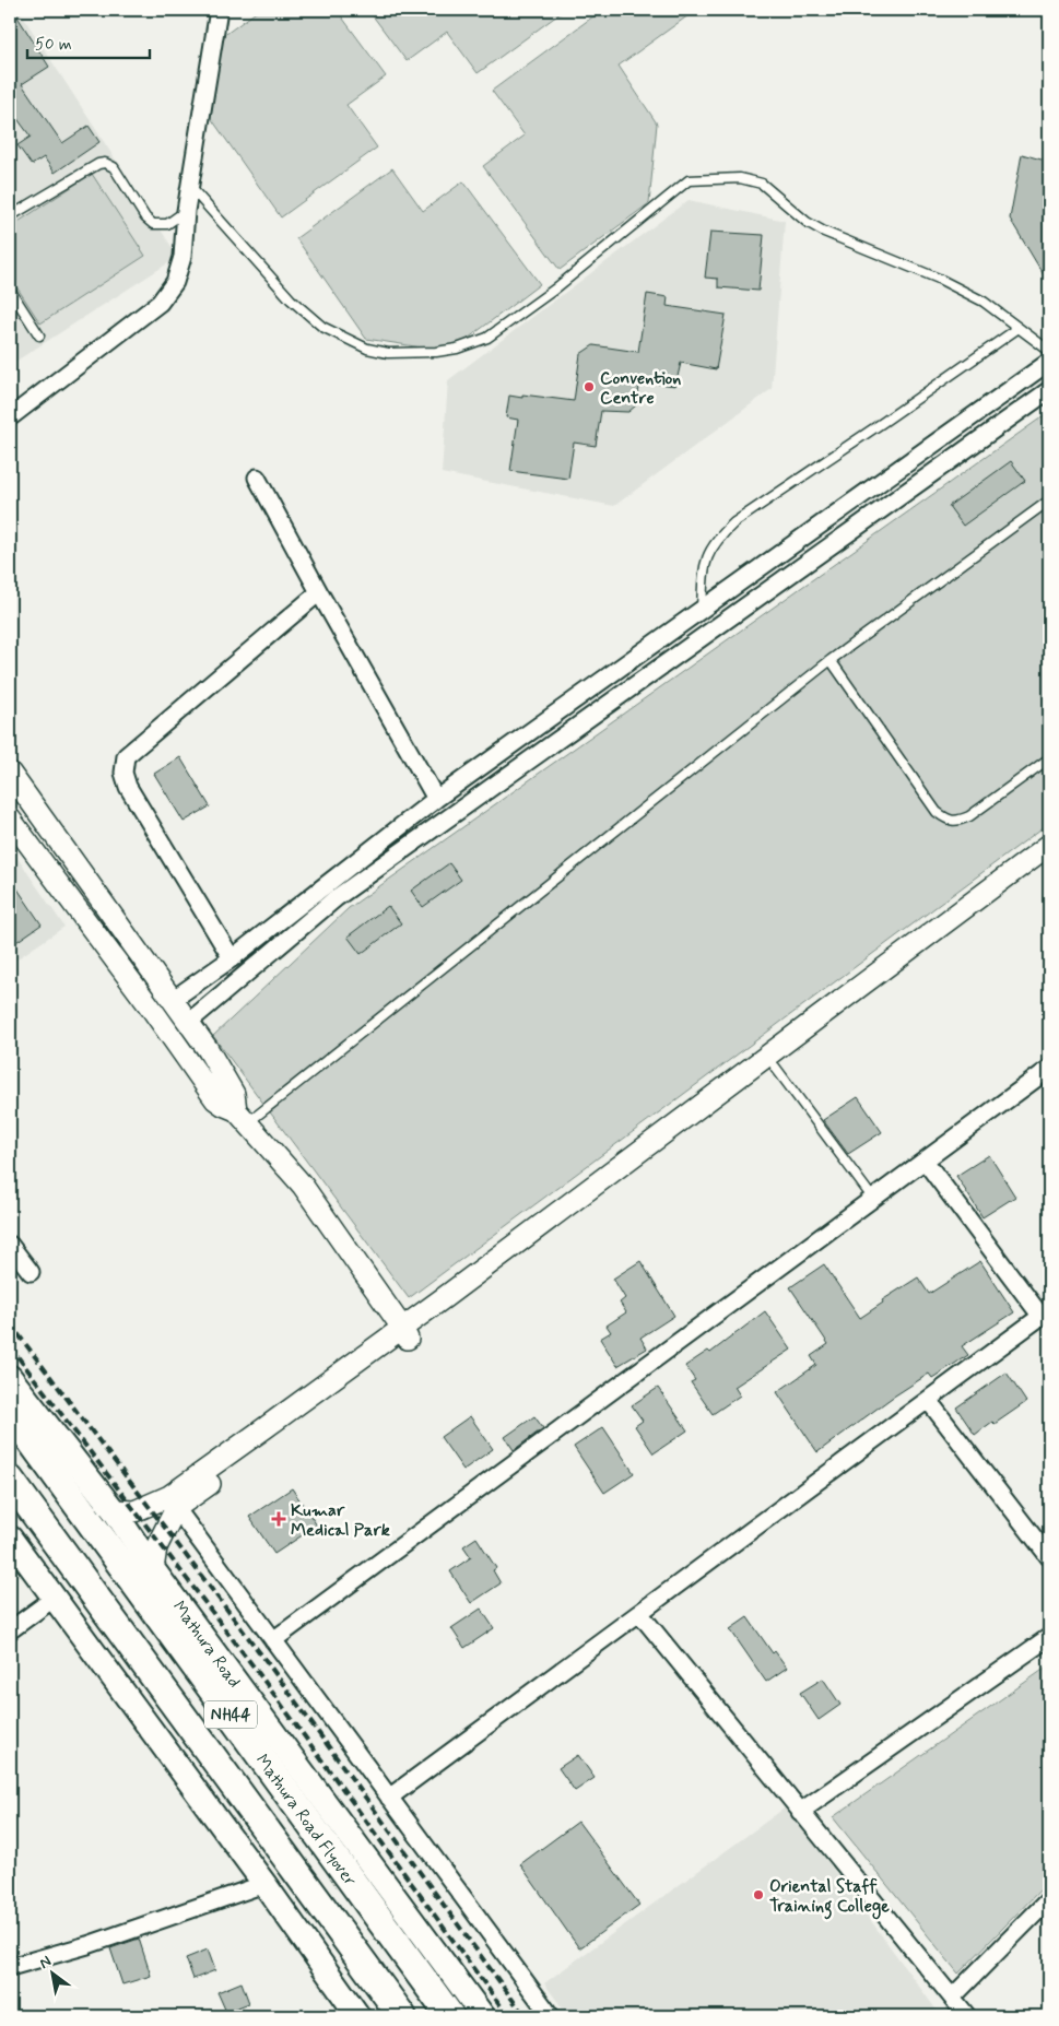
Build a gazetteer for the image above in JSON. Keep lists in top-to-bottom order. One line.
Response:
{"streets":{"highway":["NH44","Mathura Road Flyover"],"main road":["Mathura Road"]},"places":{"other":["Convention Centre","Oriental Staff Training College"],"health":["Kumar Medical Park"]},"scale_bar":"50 m","north":"top left"}
